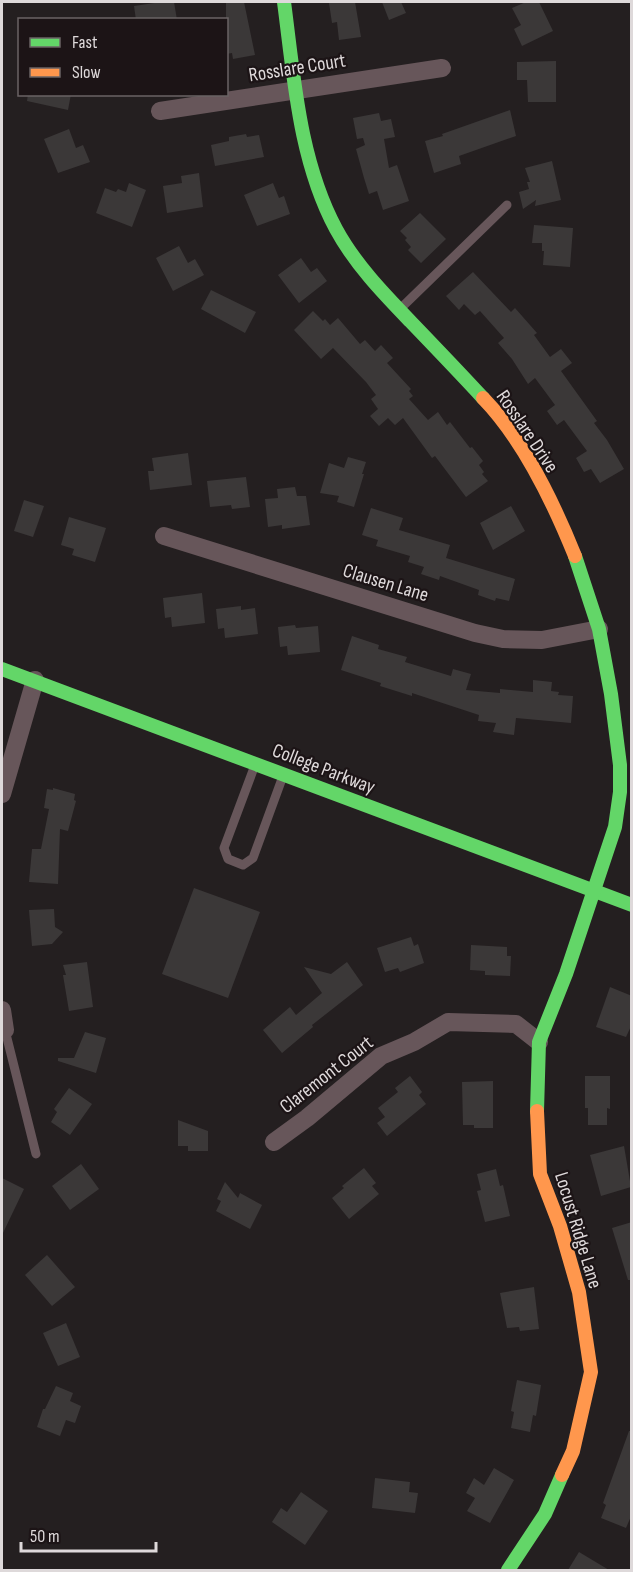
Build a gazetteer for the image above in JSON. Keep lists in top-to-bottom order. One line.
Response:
{"streets":{"street":["Rosslare Court","Rosslare Drive","Clausen Lane","College Parkway","Claremont Court","Locust Ridge Lane"]},"crossings":[["Rosslare Court","Rosslare Drive"],["Rosslare Drive","Clausen Lane"],["Rosslare Drive","College Parkway"],["Rosslare Drive","Locust Ridge Lane"],["College Parkway","Locust Ridge Lane"],["Claremont Court","Locust Ridge Lane"]],"legend":["Fast","Slow"],"scale_bar":"50 m"}
